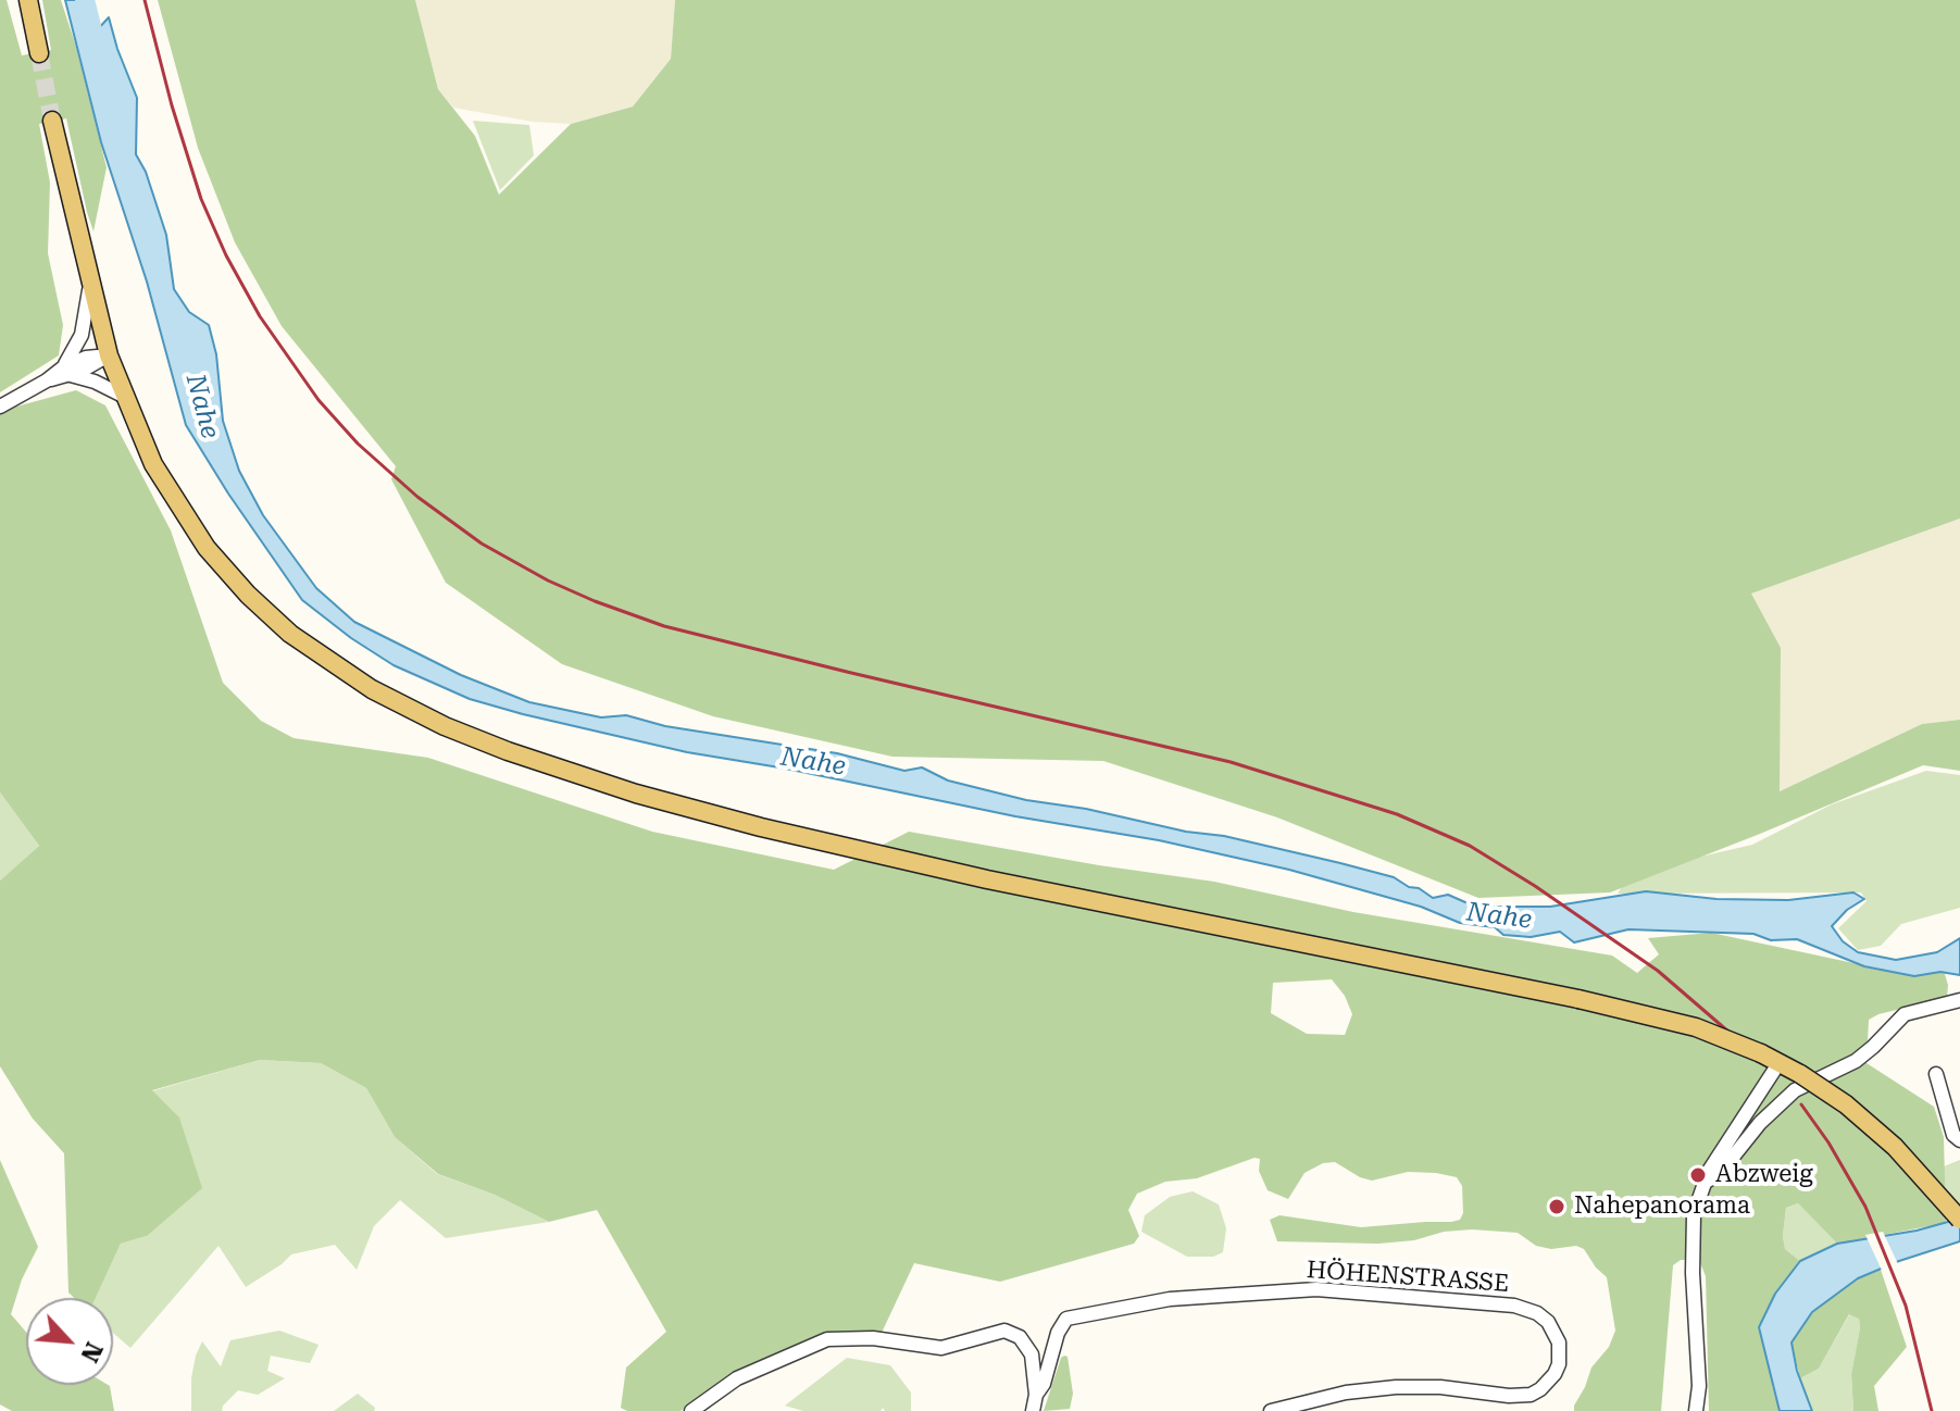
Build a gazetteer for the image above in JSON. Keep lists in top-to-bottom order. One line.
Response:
{"streets":{"street":["HÖHENSTRASSE"]},"water":["Nahe"],"places":["Abzweig","Nahepanorama"],"north":"bottom right"}
